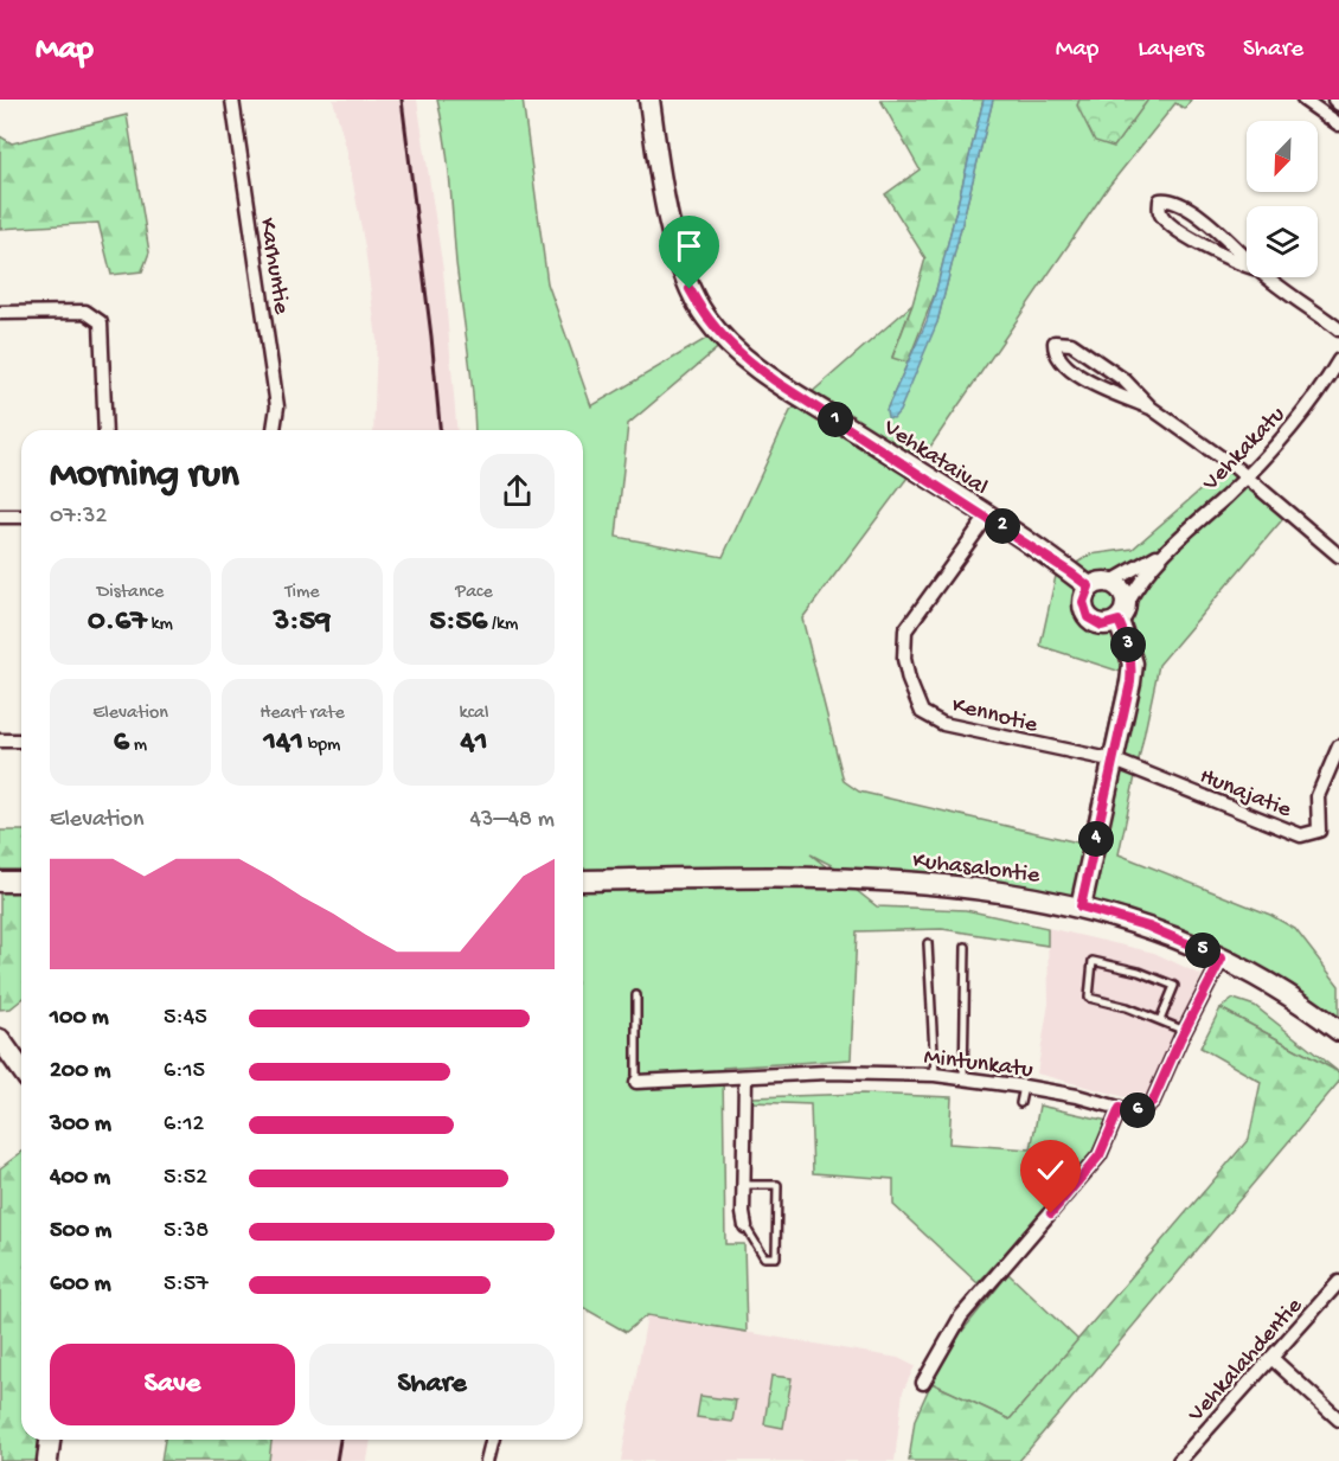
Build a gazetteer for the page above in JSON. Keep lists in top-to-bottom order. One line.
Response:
{"streets":{"street":["Karhuntie","Vehkakatu","Vehkataival","Kennotie","Hunajatie","Kuhasalontie","Mintunkatu","Vehkalahdentie"]},"crossings":[["Vehkakatu","Vehkataival"],["Vehkataival","Kennotie"],["Kennotie","Hunajatie"],["Kuhasalontie","Mintunkatu"]],"north":"bottom left","page":{"header":"Map","nav":["Map","Layers","Share"],"pins":["1","2","3","4","5","6"],"heading":["Morning run","07:32"],"stats":[["Distance","0.67 km"],["Time","3:59"],["Pace","5:56 /km"],["Elevation","6 m"],["Heart rate","141 bpm"],["kcal","41"]],"chart":["Elevation","43–48 m"],"list":[{"name":"100 m","note":"5:45"},{"name":"200 m","note":"6:15"},{"name":"300 m","note":"6:12"},{"name":"400 m","note":"5:52"},{"name":"500 m","note":"5:38"},{"name":"600 m","note":"5:57"}],"buttons":["Save","Share"]}}
